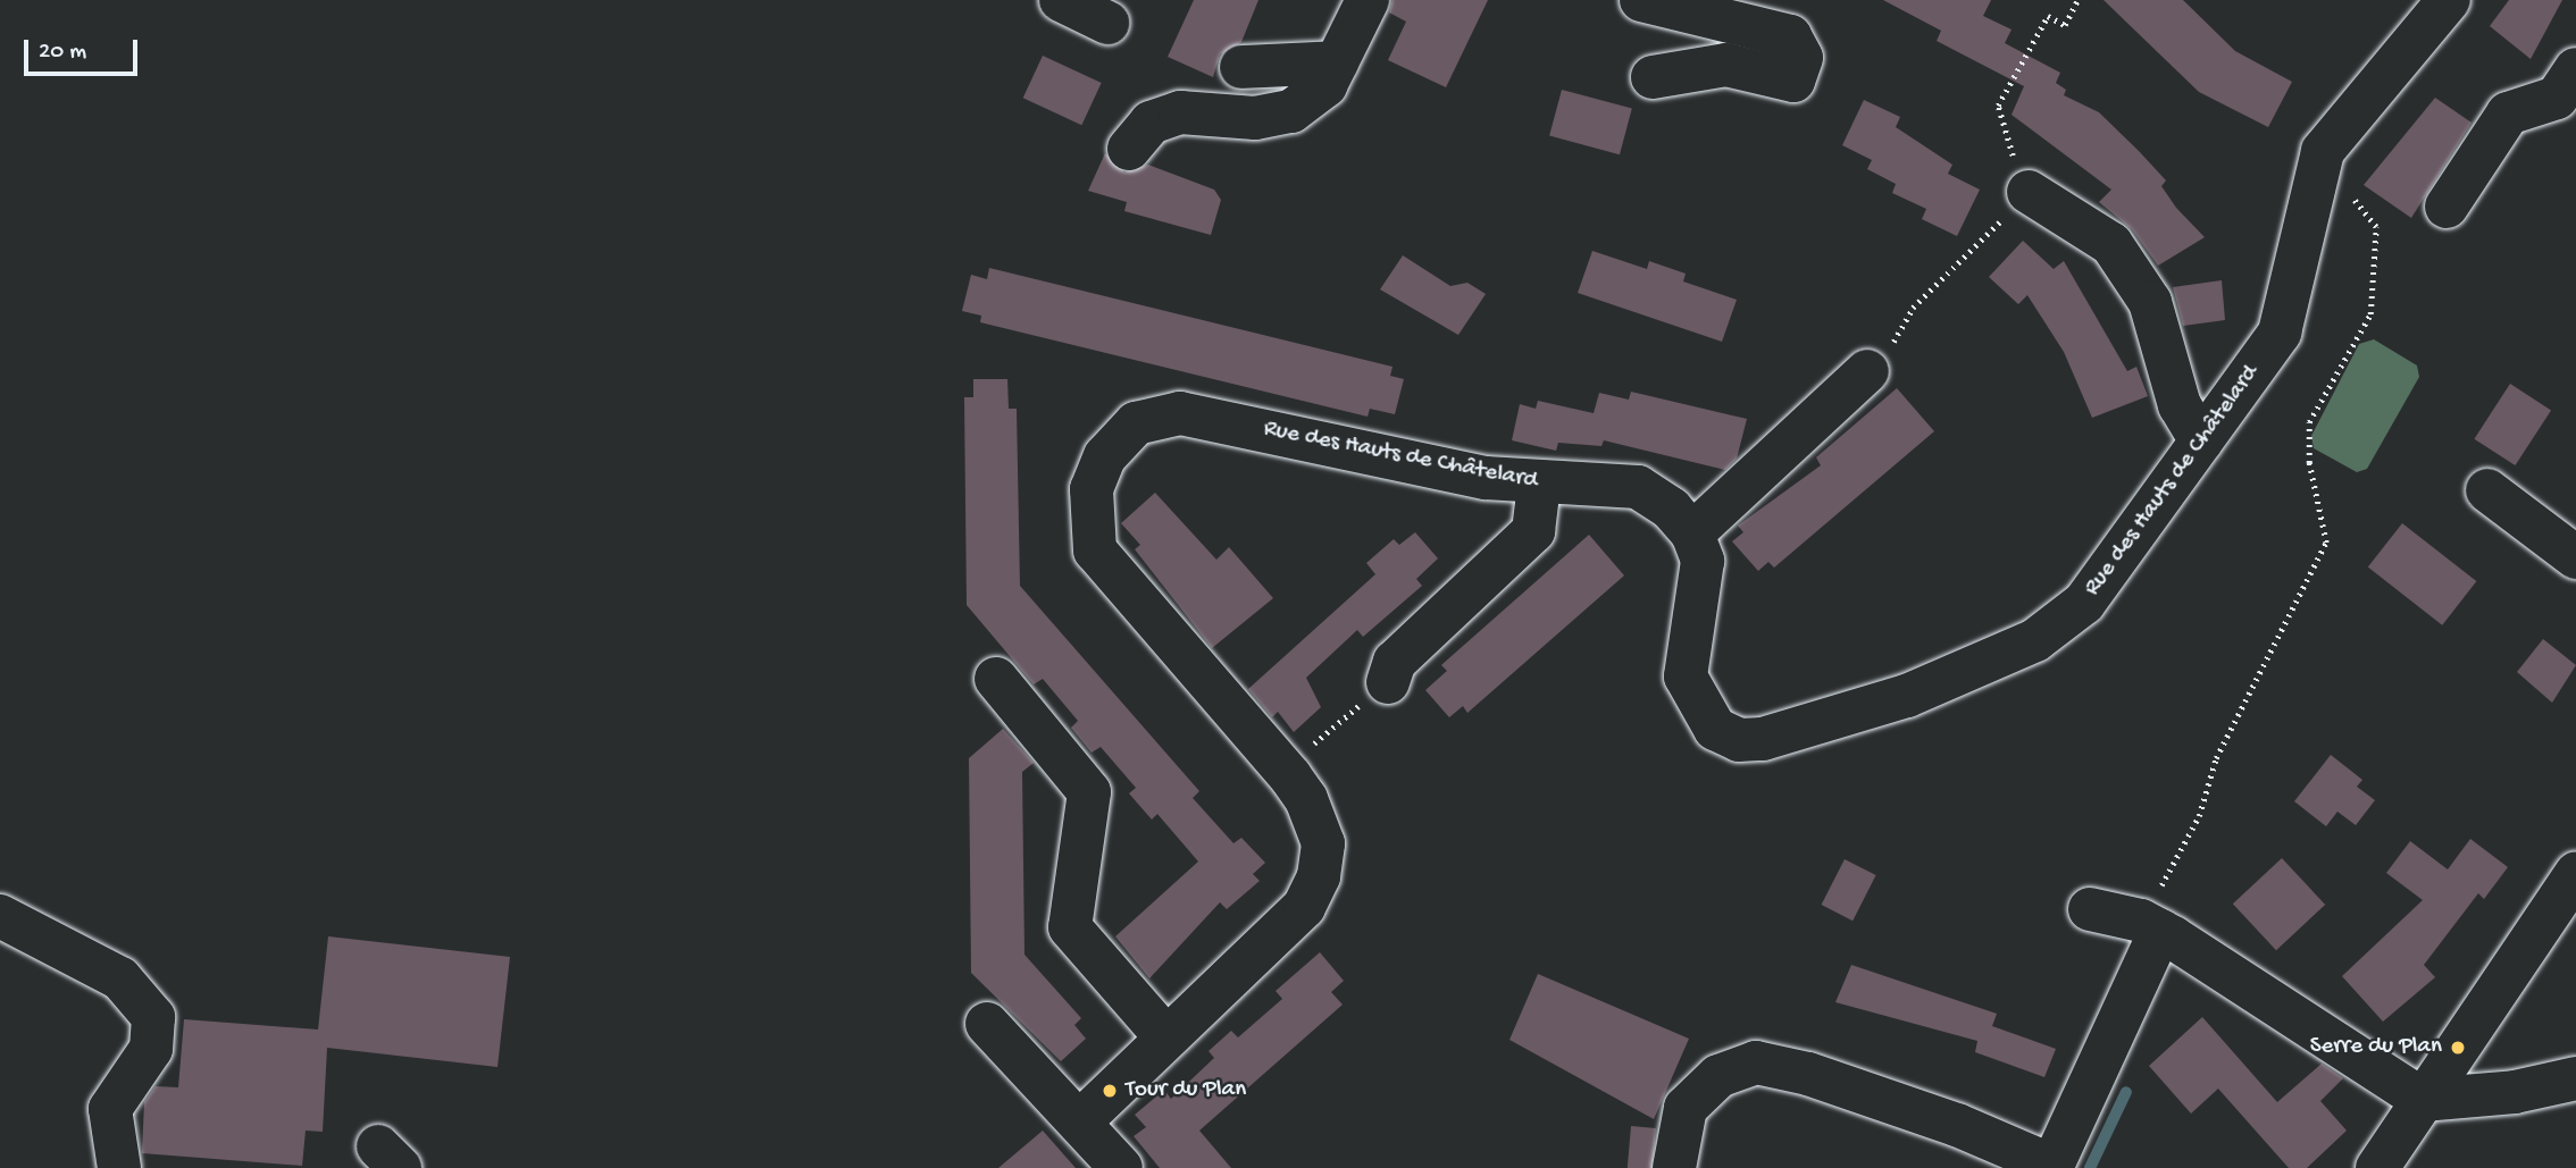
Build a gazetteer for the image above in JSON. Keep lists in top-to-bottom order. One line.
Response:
{"streets":{"street":["Rue des Hauts de Châtelard"]},"places":["Serre du Plan","Tour du Plan"],"scale_bar":"20 m"}
